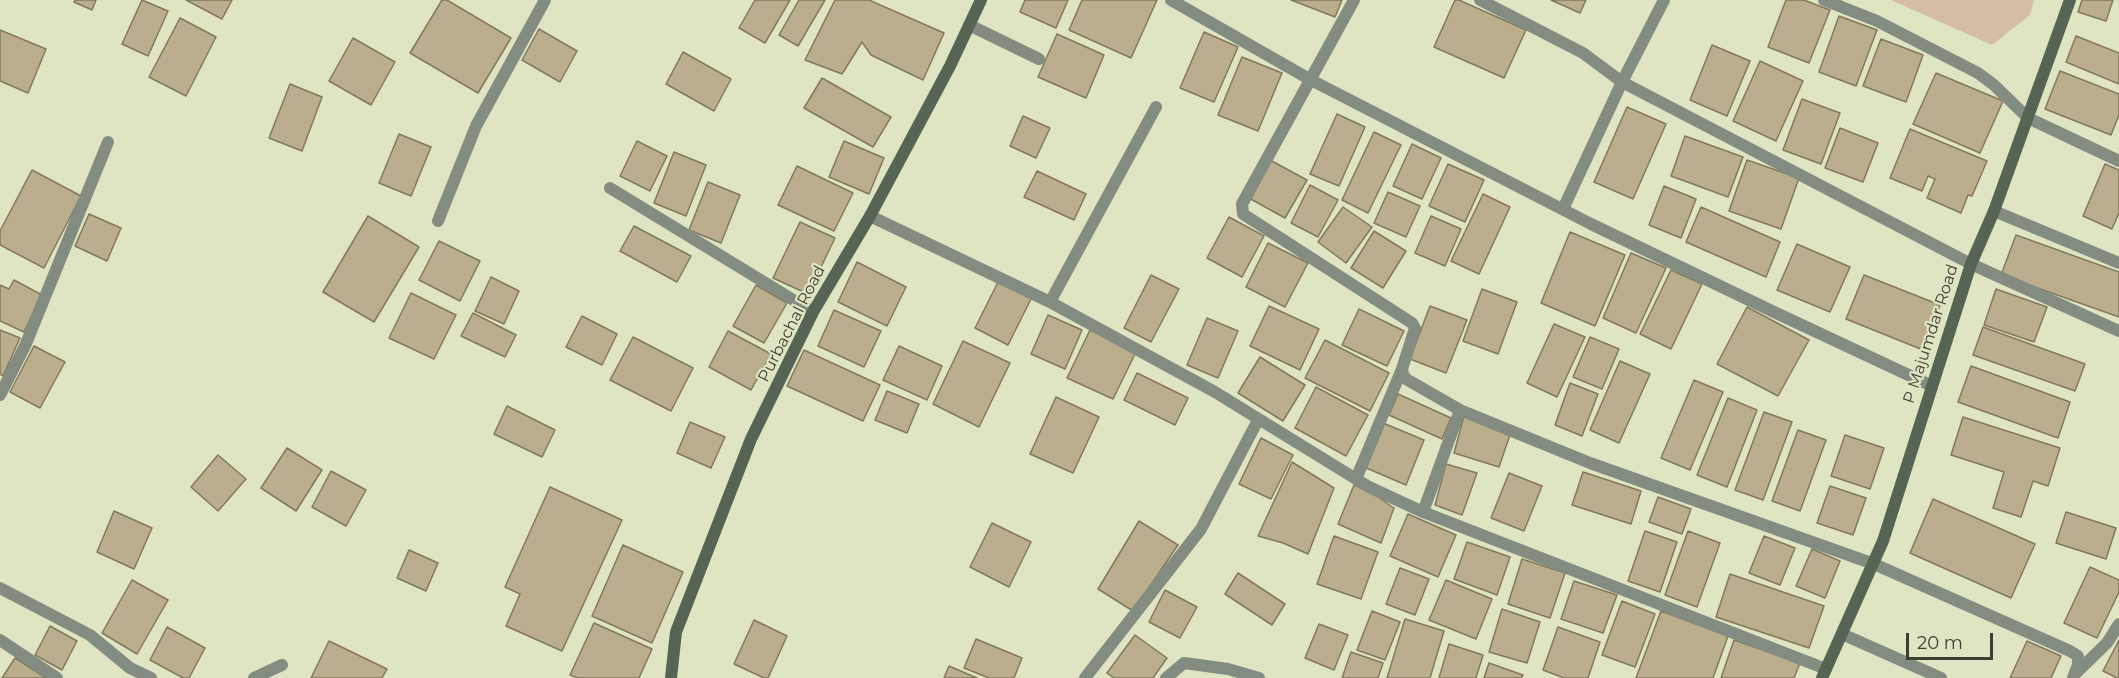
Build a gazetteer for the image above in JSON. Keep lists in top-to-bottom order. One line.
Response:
{"streets":{"street":["Purbachal Road","P Majumdar Road"]},"scale_bar":"20 m"}
